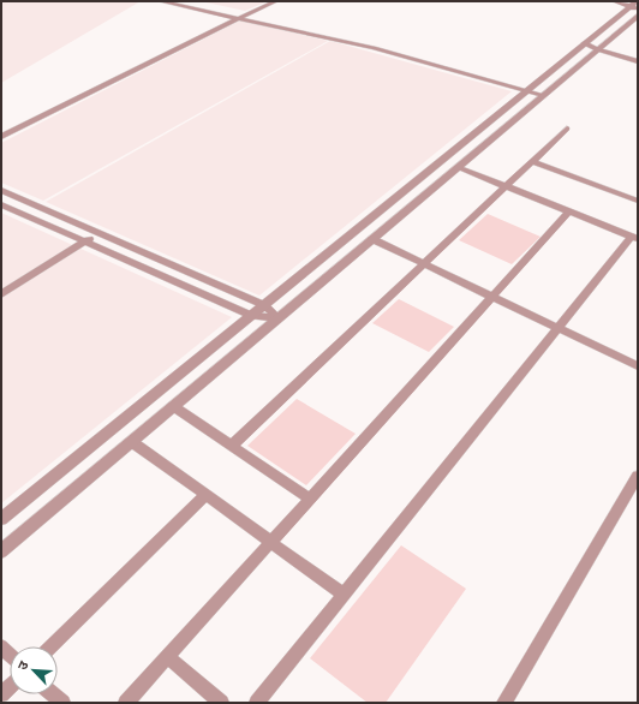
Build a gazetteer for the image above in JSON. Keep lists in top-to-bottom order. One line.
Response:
{"north":"top left"}
